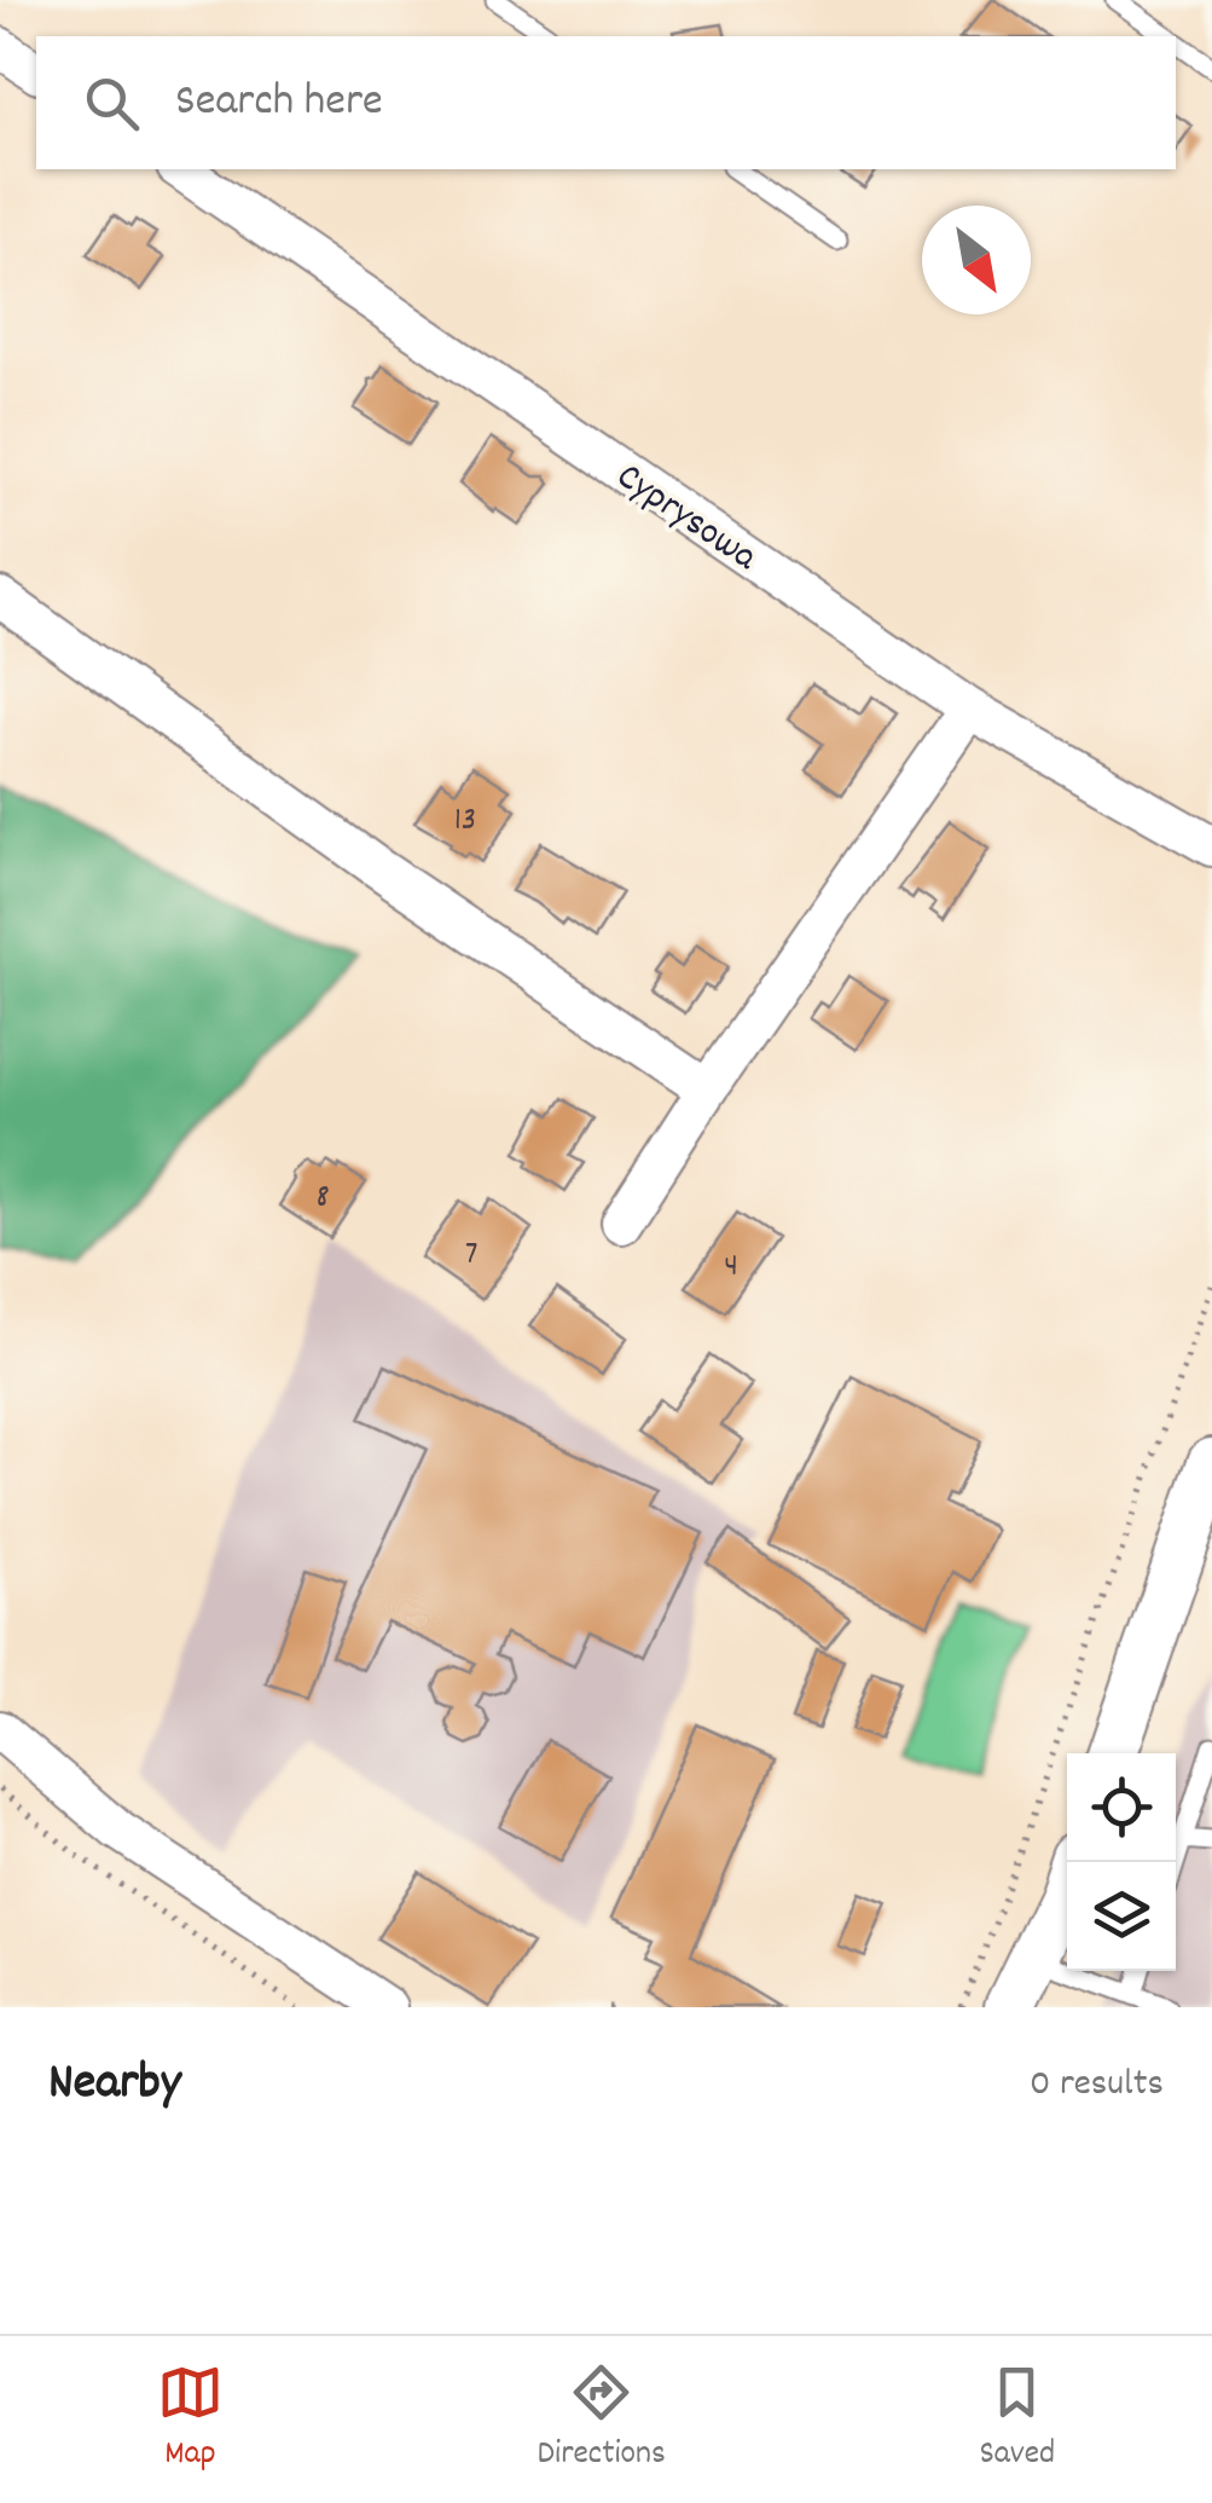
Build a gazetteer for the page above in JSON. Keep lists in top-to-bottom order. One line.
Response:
{"streets":{"street":["Cyprysowa"]},"house_numbers":["13","8","7","4"],"north":"bottom right","page":{"search":"Search here","heading":["Nearby","0 results"],"nav":["Map","Directions","Saved"]}}
